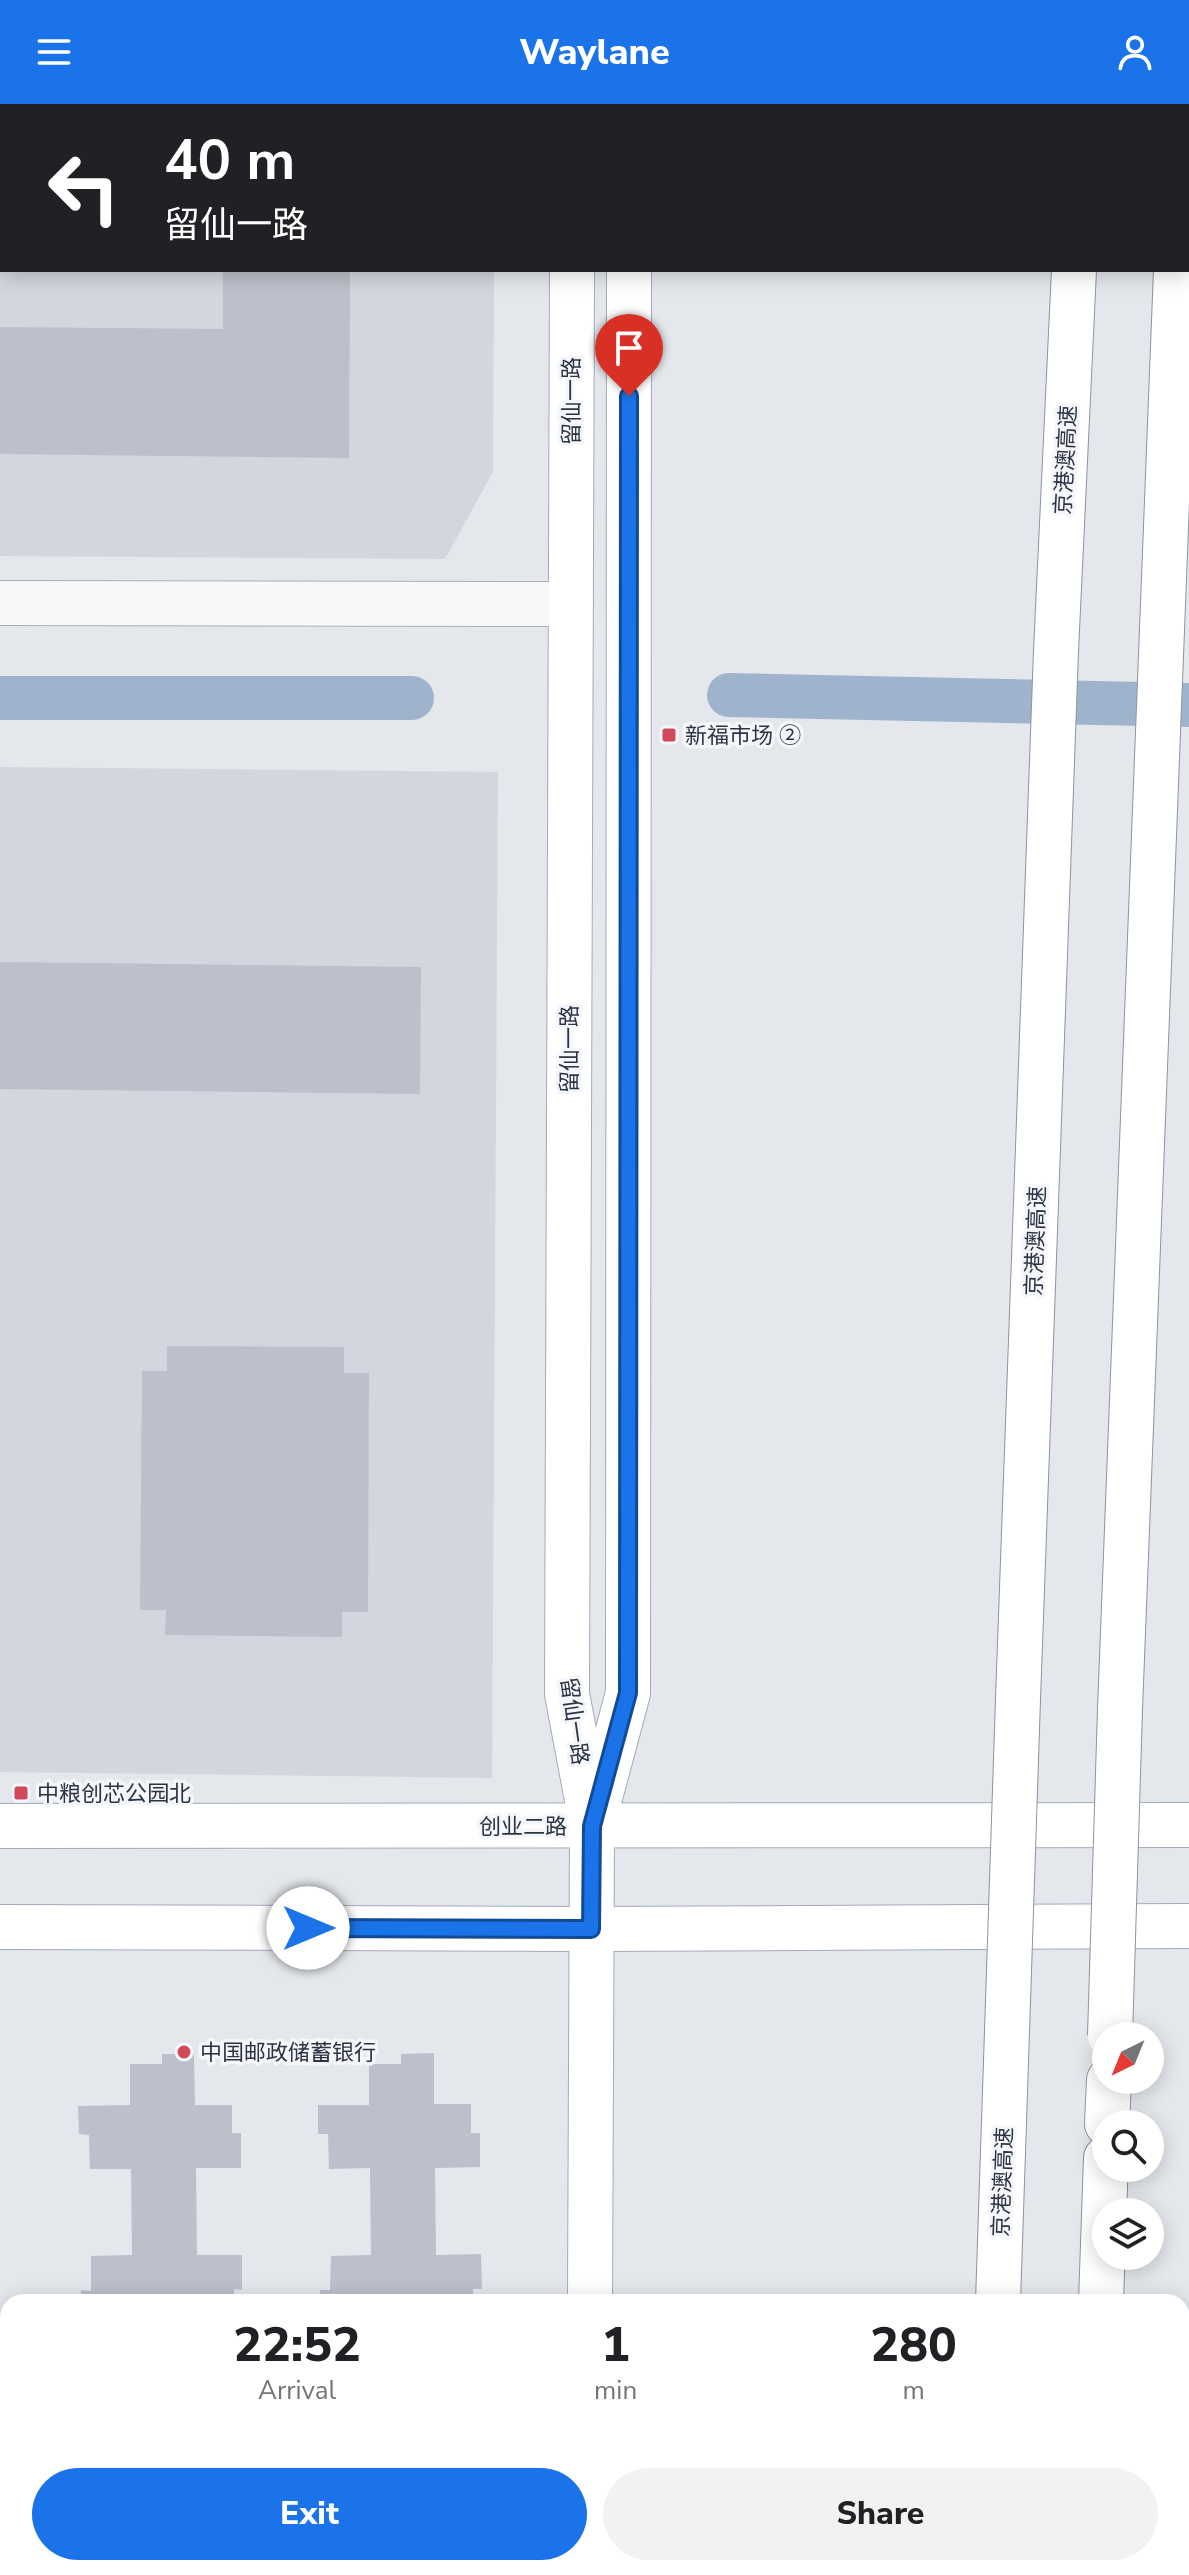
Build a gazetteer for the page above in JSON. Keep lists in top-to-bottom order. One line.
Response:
{"streets":{"main road":["留仙一路","京港澳高速","创业二路"]},"crossings":[["留仙一路","创业二路"]],"places":{"transit":["新福市场 ②","中粮创芯公园北"],"other":["中国邮政储蓄银行"]},"north":"bottom left","page":{"header":"Waylane","turn":["40 m","留仙一路"],"eta":["22:52","Arrival","1","min","280","m"],"buttons":["Exit","Share"]}}
